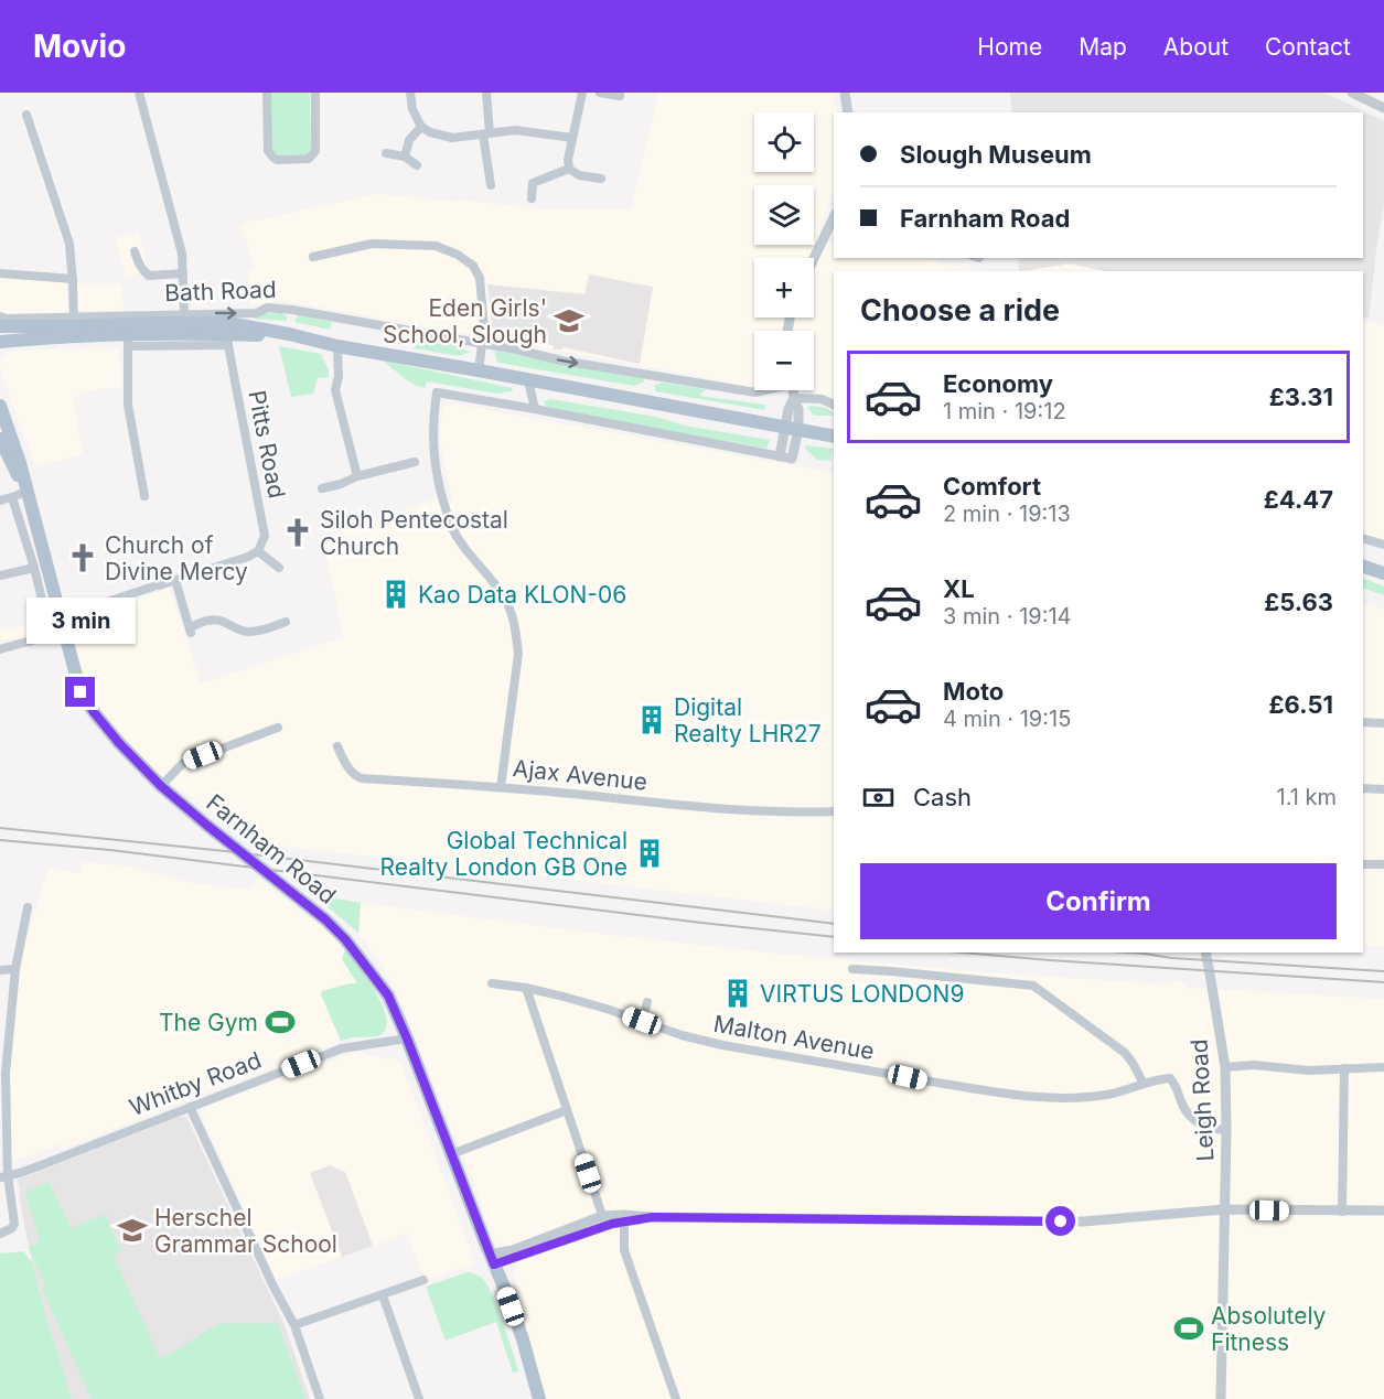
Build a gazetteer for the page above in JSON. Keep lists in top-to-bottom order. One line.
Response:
{"streets":{"main road":["Bath Road","Farnham Road"],"street":["Pitts Road","Ajax Avenue","Malton Avenue","Whitby Road","Leigh Road"]},"crossings":[["Bath Road","Pitts Road"],["Farnham Road","Whitby Road"],["Malton Avenue","Leigh Road"]],"places":{"school or university":["Eden Girls' School, Slough","Herschel Grammar School"],"church":["Siloh Pentecostal Church","Church of Divine Mercy"],"building":["Kao Data KLON-06","Digital Realty LHR27","Global Technical Realty London GB One","VIRTUS LONDON9"],"sports":["The Gym","Absolutely Fitness"]},"page":{"header":"Movio","nav":["Home","Map","About","Contact"],"map_buttons":["+","−"],"banner":["Slough Museum","Farnham Road"],"heading":"Choose a ride","list":[{"name":"Economy","note":"1 min · 19:12","value":"£3.31"},{"name":"Comfort","note":"2 min · 19:13","value":"£4.47"},{"name":"XL","note":"3 min · 19:14","value":"£5.63"},{"name":"Moto","note":"4 min · 19:15","value":"£6.51"}],"bubble":"3 min","pay":["Cash","1.1 km"],"buttons":"Confirm"}}
